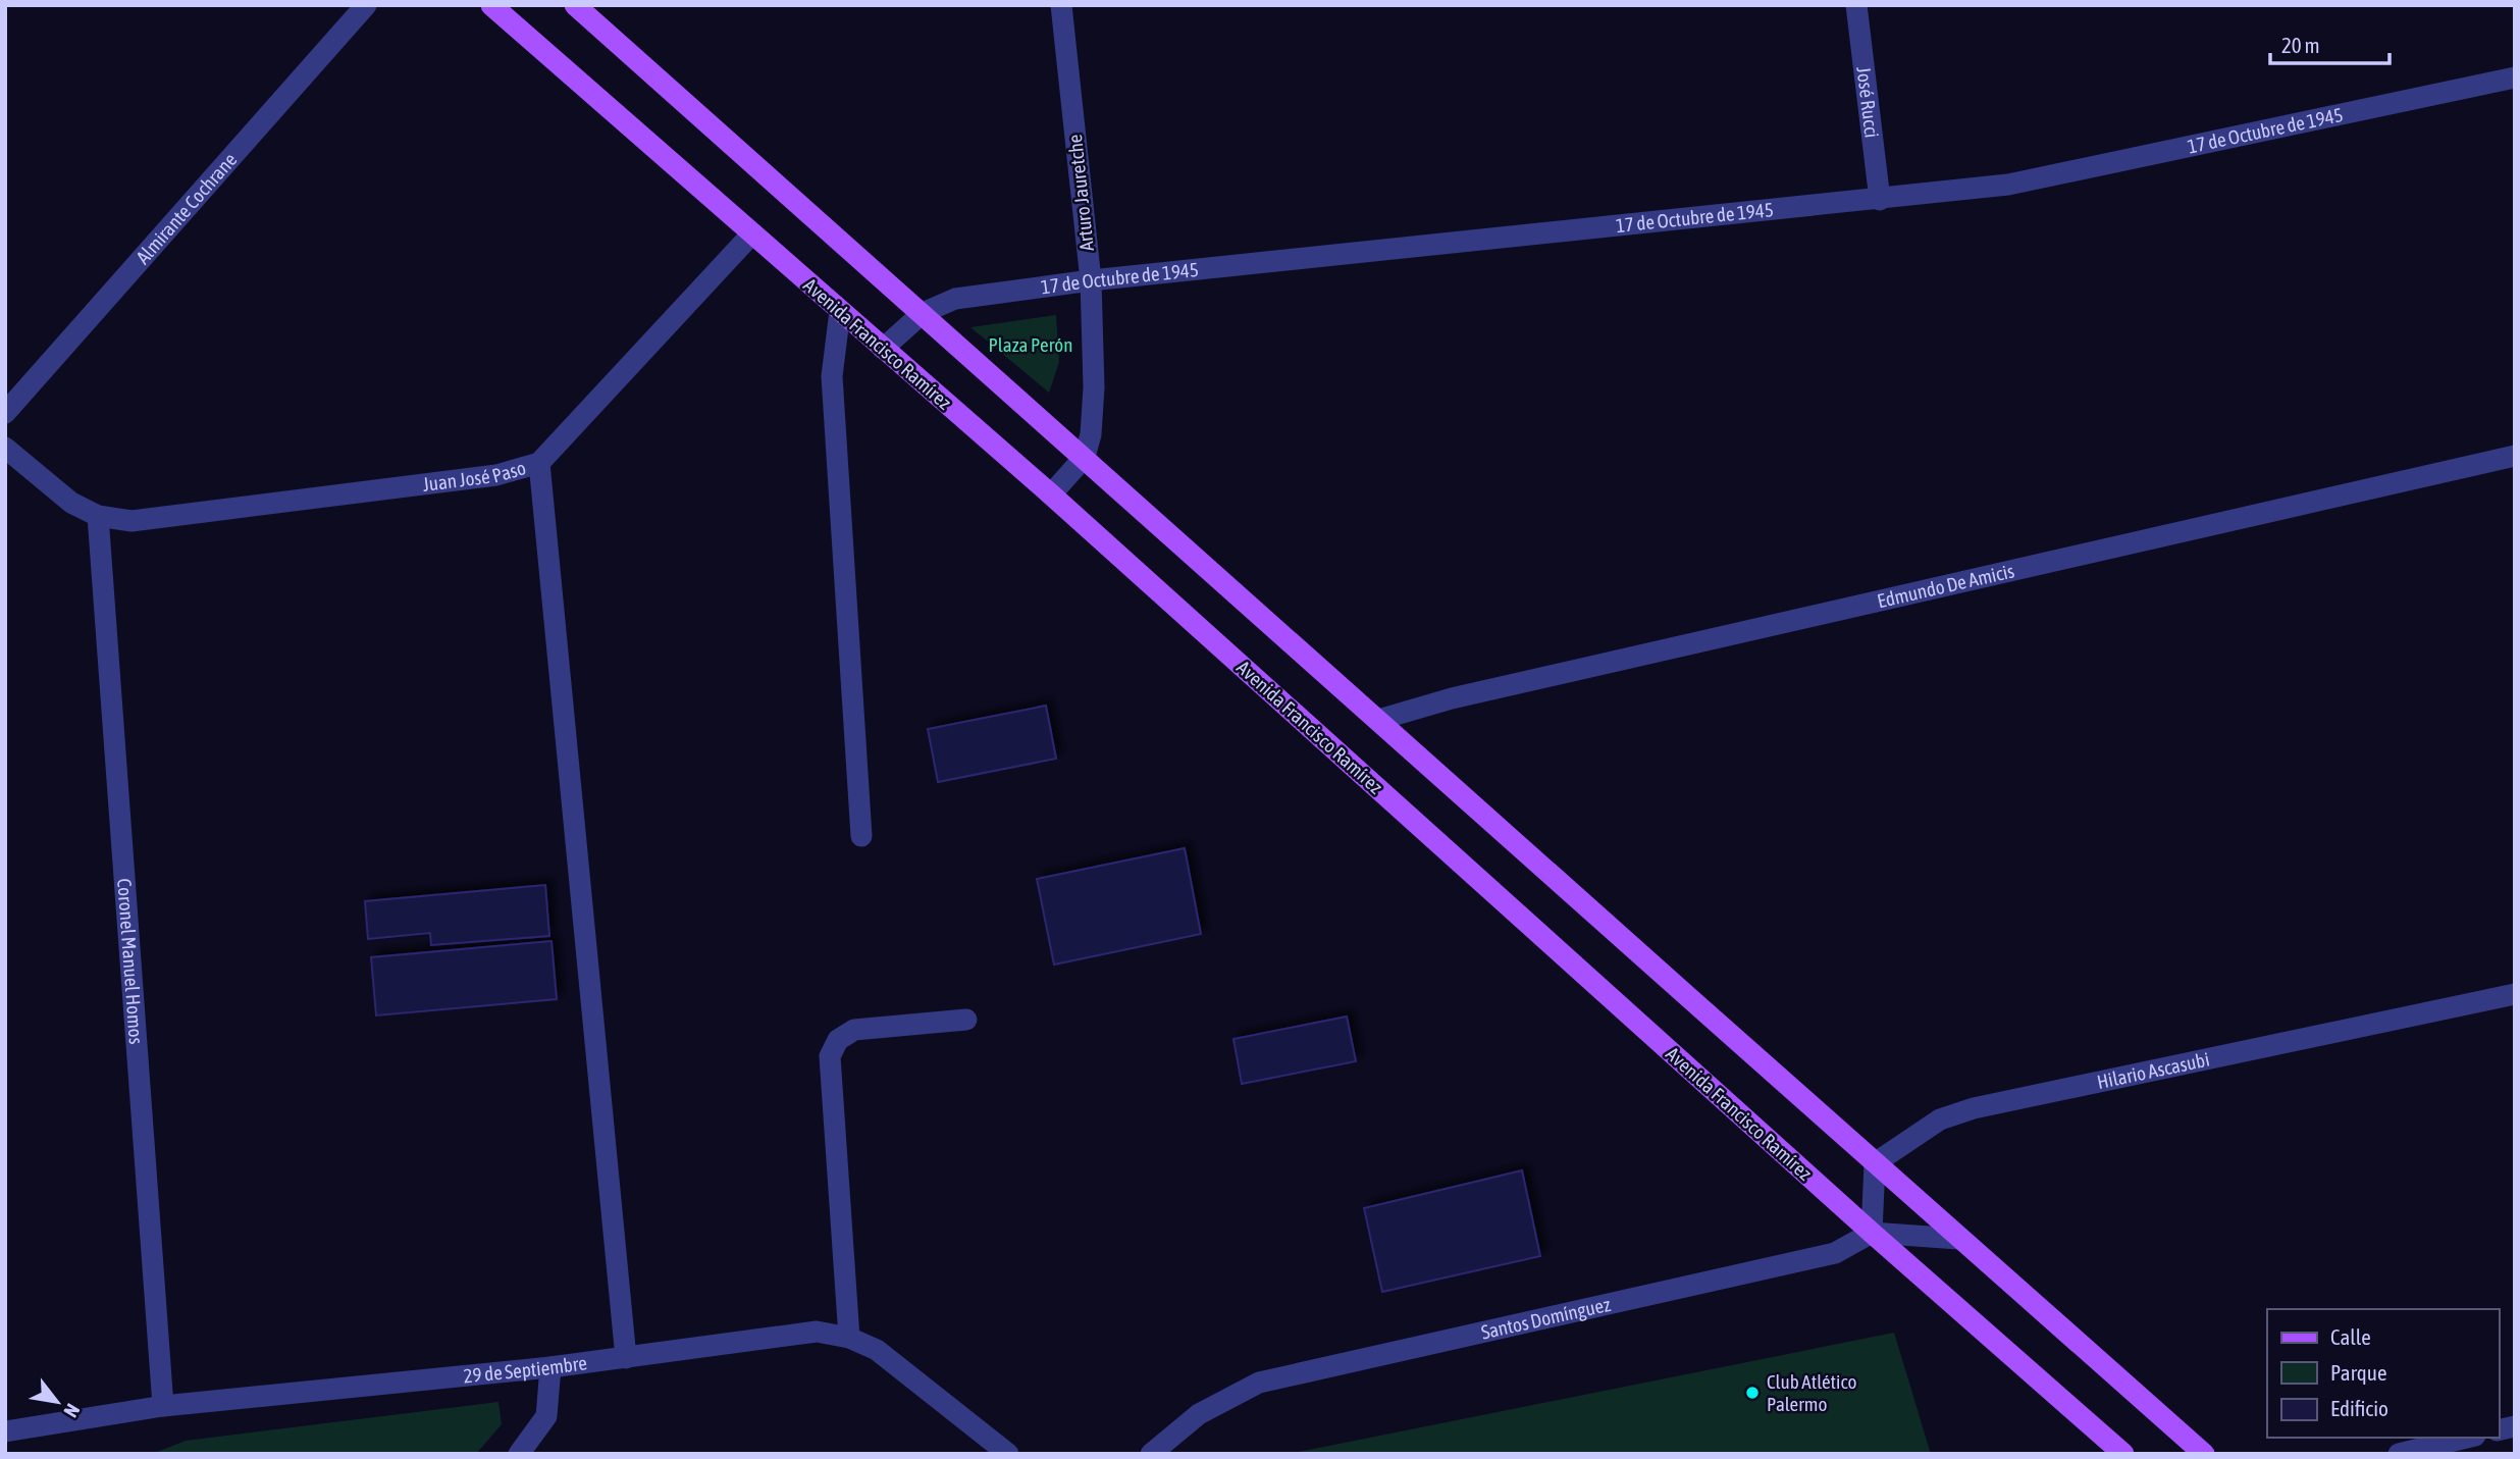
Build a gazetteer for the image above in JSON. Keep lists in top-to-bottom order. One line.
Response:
{"streets":{"main road":["Avenida Francisco Ramírez"],"street":["José Rucci","17 de Octubre de 1945","Arturo Jauretche","Almirante Cochrane","Juan José Paso","Edmundo De Amicis","Coronel Manuel Homos","Hilario Ascasubi","Santos Domínguez","29 de Septiembre"]},"crossings":[["José Rucci","17 de Octubre de 1945"],["17 de Octubre de 1945","Arturo Jauretche"],["17 de Octubre de 1945","Avenida Francisco Ramírez"],["Avenida Francisco Ramírez","Juan José Paso"],["Avenida Francisco Ramírez","Santos Domínguez"],["Juan José Paso","Coronel Manuel Homos"],["Coronel Manuel Homos","29 de Septiembre"]],"parks":["Plaza Perón"],"places":["Club Atlético Palermo"],"legend":["Calle","Parque","Edificio"],"scale_bar":"20 m","north":"bottom right"}
